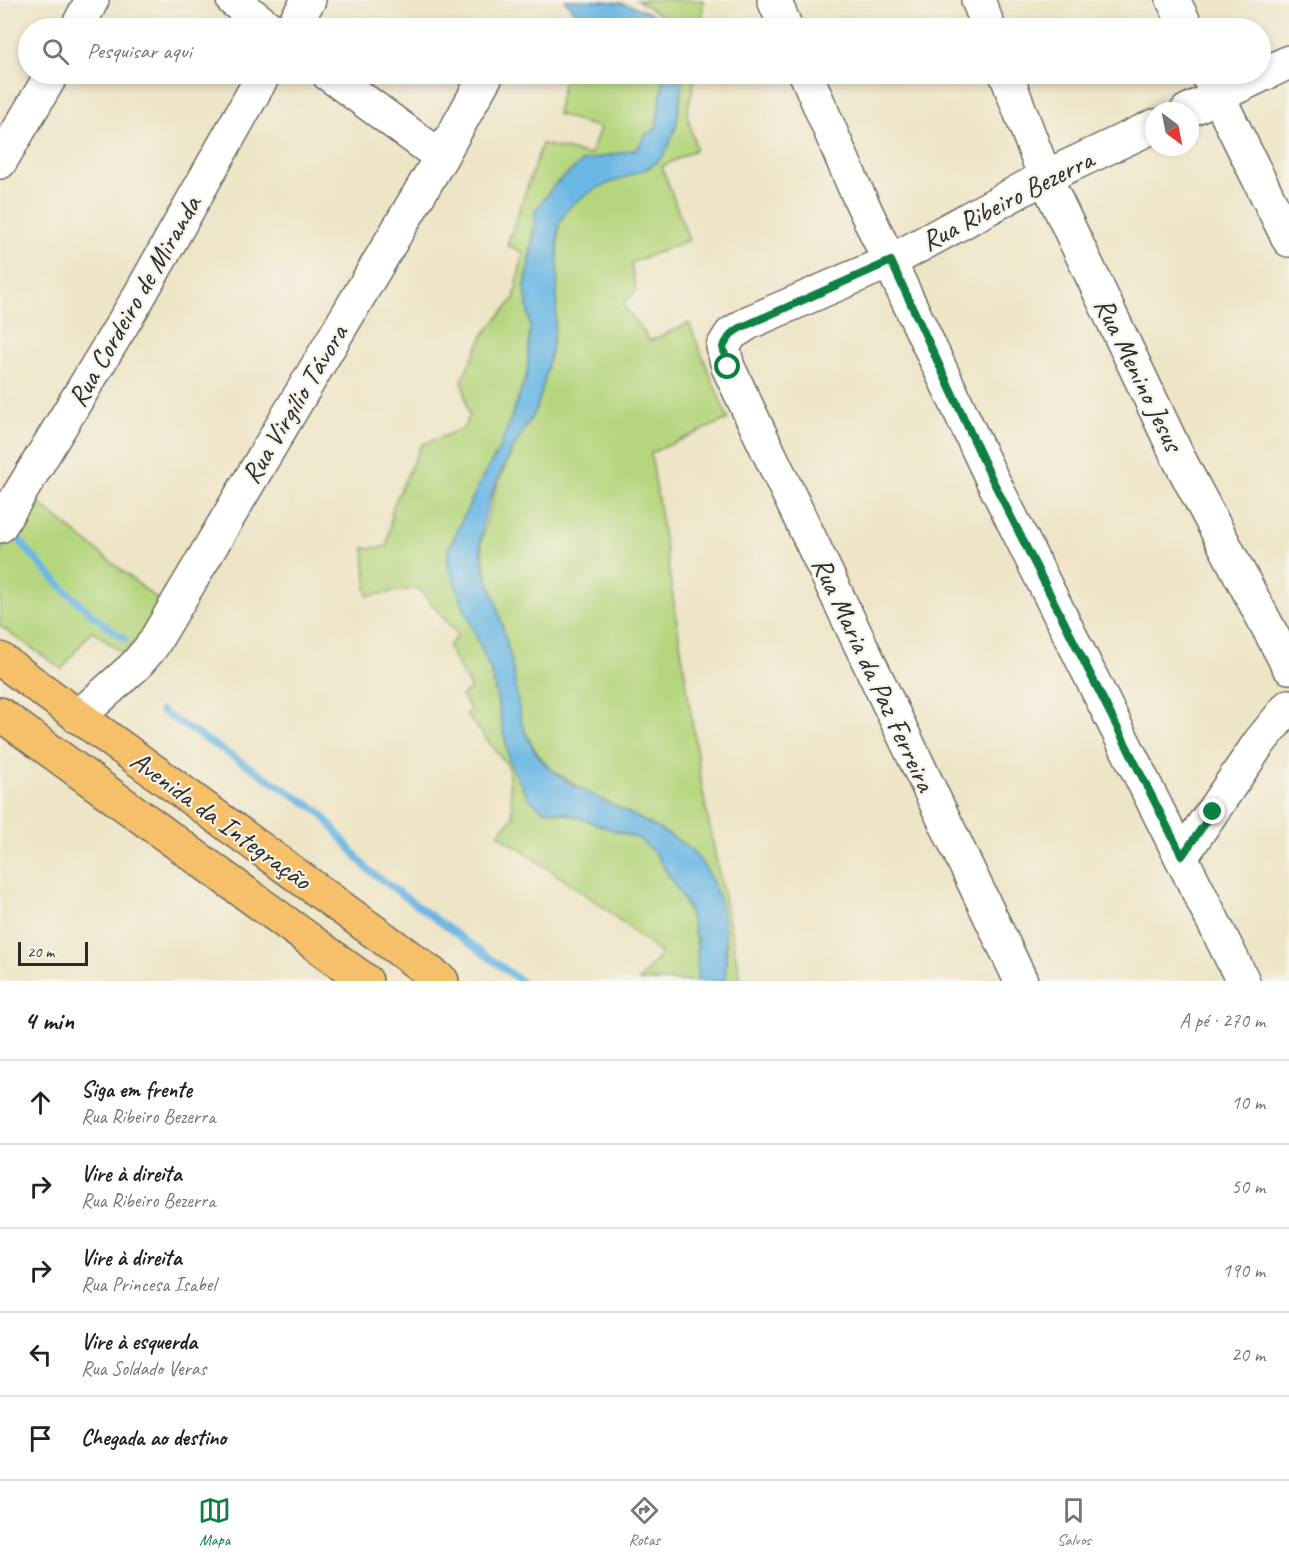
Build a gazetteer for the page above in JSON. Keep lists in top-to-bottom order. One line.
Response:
{"streets":{"main road":["Avenida da Integração"],"street":["Rua Ribeiro Bezerra","Rua Cordeiro de Miranda","Rua Menino Jesus","Rua Virgílio Távora","Rua Maria da Paz Ferreira"]},"crossings":[["Rua Ribeiro Bezerra","Rua Menino Jesus"],["Rua Ribeiro Bezerra","Rua Maria da Paz Ferreira"],["Rua Virgílio Távora","Avenida da Integração"]],"scale_bar":"20 m","north":"bottom right","page":{"search":"Pesquisar aqui","scale":"20 m","heading":["4 min","A pé · 270 m"],"list":[["Siga em frente","Rua Ribeiro Bezerra","10 m"],["Vire à direita","Rua Ribeiro Bezerra","50 m"],["Vire à direita","Rua Princesa Isabel","190 m"],["Vire à esquerda","Rua Soldado Veras","20 m"],"Chegada ao destino"],"nav":["Mapa","Rotas","Salvos"]}}
